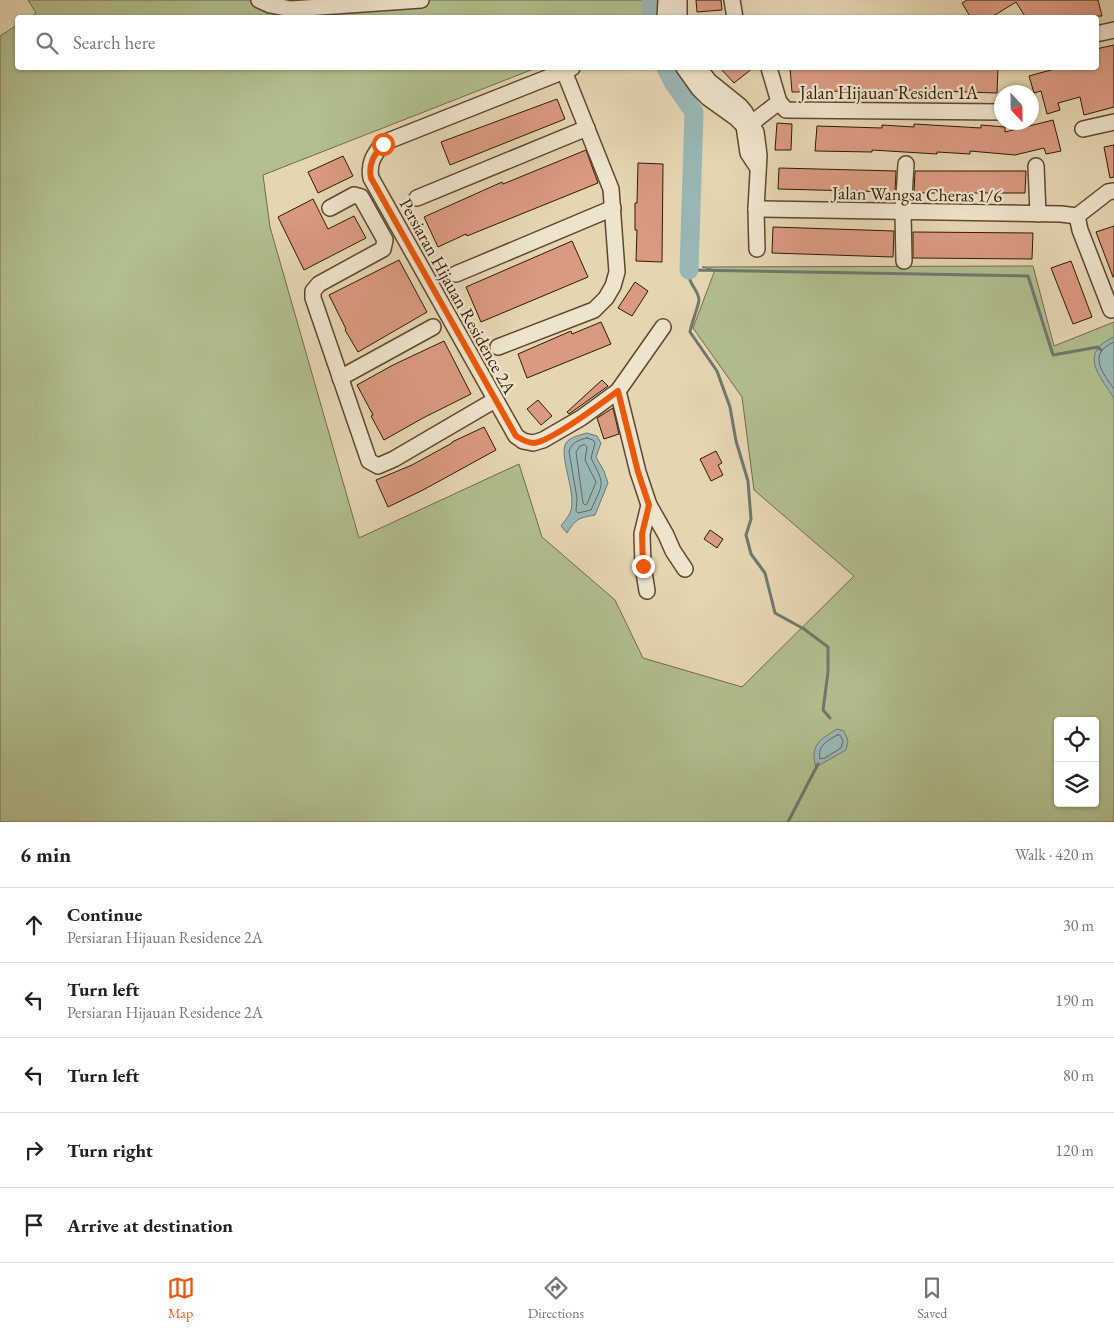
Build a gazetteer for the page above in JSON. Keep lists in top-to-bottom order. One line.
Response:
{"streets":{"street":["Jalan Hijauan Residen 1A","Jalan Wangsa Cheras 1/6","Persiaran Hijauan Residence 2A"]},"north":"bottom","page":{"search":"Search here","heading":["6 min","Walk · 420 m"],"list":[["Continue","Persiaran Hijauan Residence 2A","30 m"],["Turn left","Persiaran Hijauan Residence 2A","190 m"],["Turn left","80 m"],["Turn right","120 m"],"Arrive at destination"],"nav":["Map","Directions","Saved"]}}
